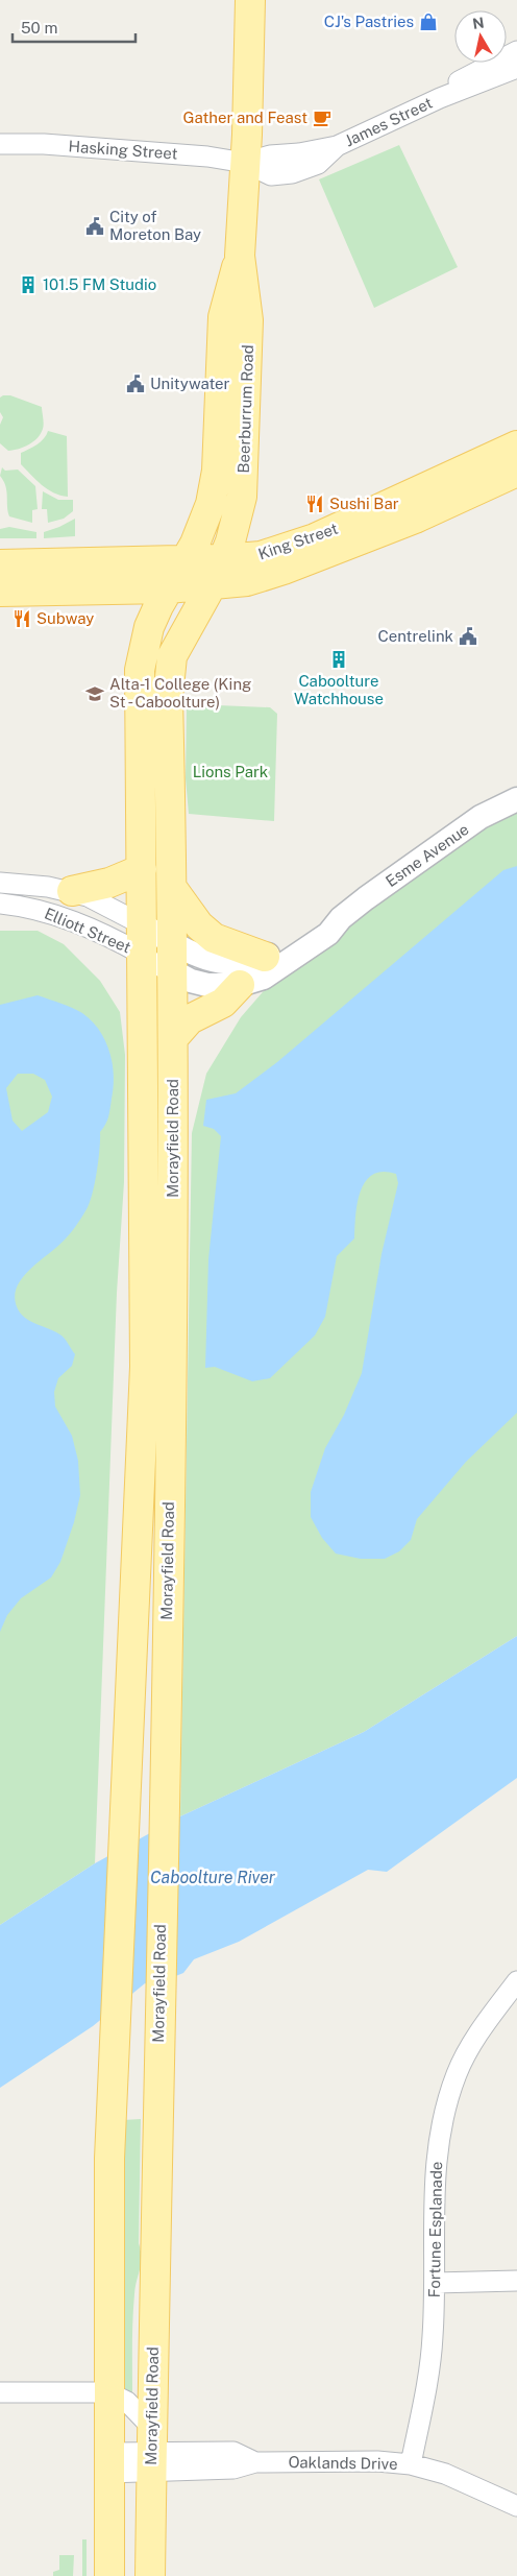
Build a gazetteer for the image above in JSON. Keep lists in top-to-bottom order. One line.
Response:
{"streets":{"main road":["Beerburrum Road","King Street","Morayfield Road"],"street":["James Street","Hasking Street","Esme Avenue","Elliott Street","Fortune Esplanade","Oaklands Drive"]},"crossings":[["James Street","Hasking Street"],["James Street","Beerburrum Road"],["Hasking Street","Beerburrum Road"],["Beerburrum Road","King Street"],["Beerburrum Road","Morayfield Road"],["King Street","Morayfield Road"],["Esme Avenue","Elliott Street"],["Esme Avenue","Morayfield Road"],["Elliott Street","Morayfield Road"],["Morayfield Road","Oaklands Drive"],["Fortune Esplanade","Oaklands Drive"]],"water":["Caboolture River"],"parks":["Lions Park"],"places":{"shop":["CJ's Pastries"],"cafe":["Gather and Feast"],"public building":["City of Moreton Bay","Unitywater","Centrelink"],"building":["101.5 FM Studio","Caboolture Watchhouse"],"restaurant":["Sushi Bar","Subway"],"school or university":["Alta-1 College (King St - Caboolture)"]},"scale_bar":"50 m","north":"top"}
